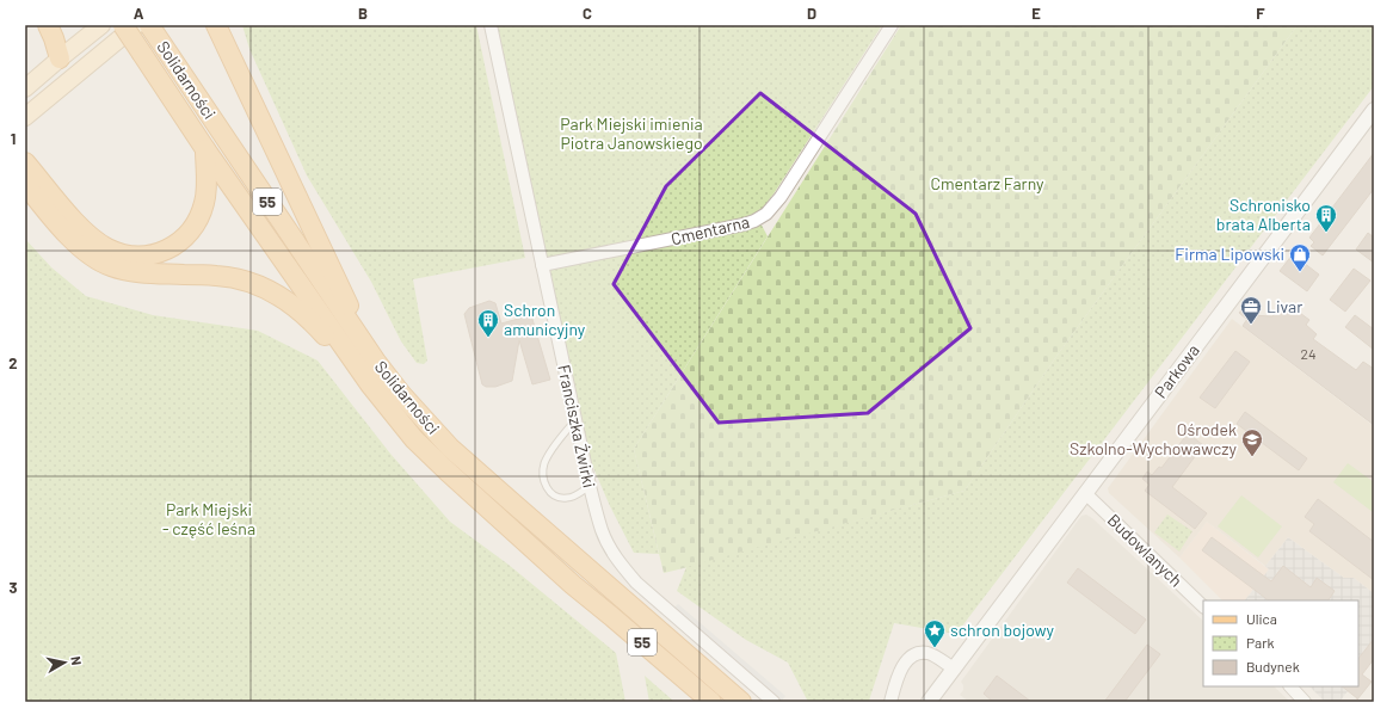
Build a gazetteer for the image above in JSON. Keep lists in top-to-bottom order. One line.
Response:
{"streets":{"main road":["Solidarności","55"],"street":["Cmentarna","Parkowa","Franciszka Żwirki","Budowlanych"]},"crossings":[["Cmentarna","Franciszka Żwirki"],["Parkowa","Budowlanych"]],"parks":["Park Miejski imienia Piotra Janowskiego","Cmentarz Farny","Park Miejski - część leśna"],"places":{"building":["Schronisko brata Alberta","Schron amunicyjny"],"shop":["Firma Lipowski"],"office":["Livar"],"school or university":["Ośrodek Szkolno-Wychowawczy"],"place":["schron bojowy"]},"house_numbers":["24"],"legend":["Ulica","Park","Budynek"],"north":"right","grid":{"columns":["A","B","C","D","E","F"],"rows":["1","2","3"]}}
